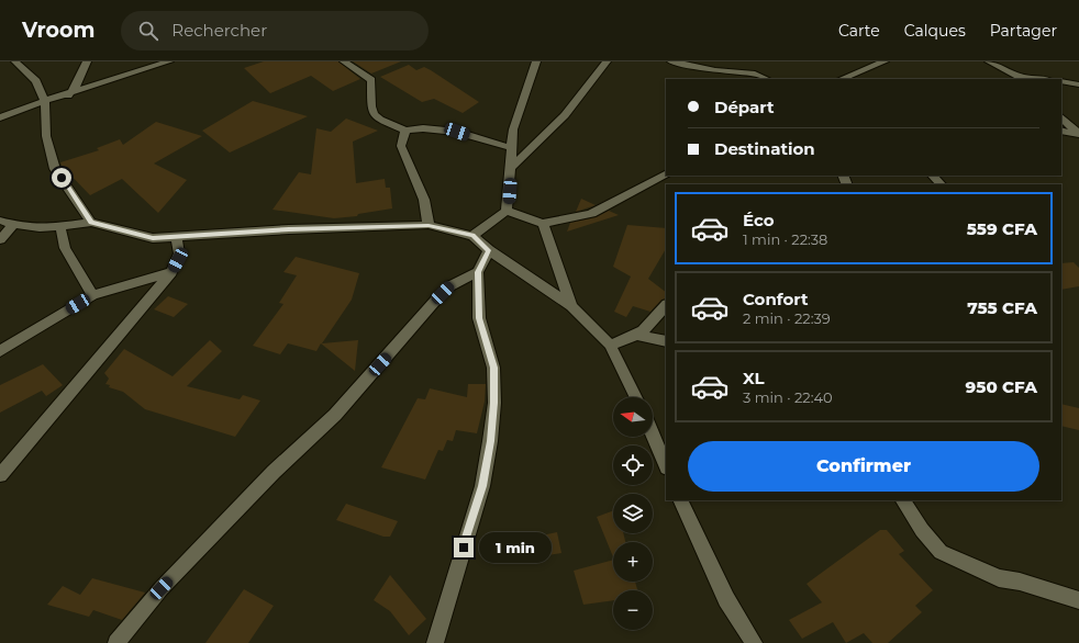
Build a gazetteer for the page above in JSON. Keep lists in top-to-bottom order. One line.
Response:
{"north":"left","page":{"header":"Vroom","search":"Rechercher","nav":["Carte","Calques","Partager"],"banner":["Départ","Destination"],"list":[{"name":"Éco","note":"1 min · 22:38","value":"559 CFA"},{"name":"Confort","note":"2 min · 22:39","value":"755 CFA"},{"name":"XL","note":"3 min · 22:40","value":"950 CFA"}],"map_buttons":["+","−"],"buttons":"Confirmer","bubble":"1 min"}}
